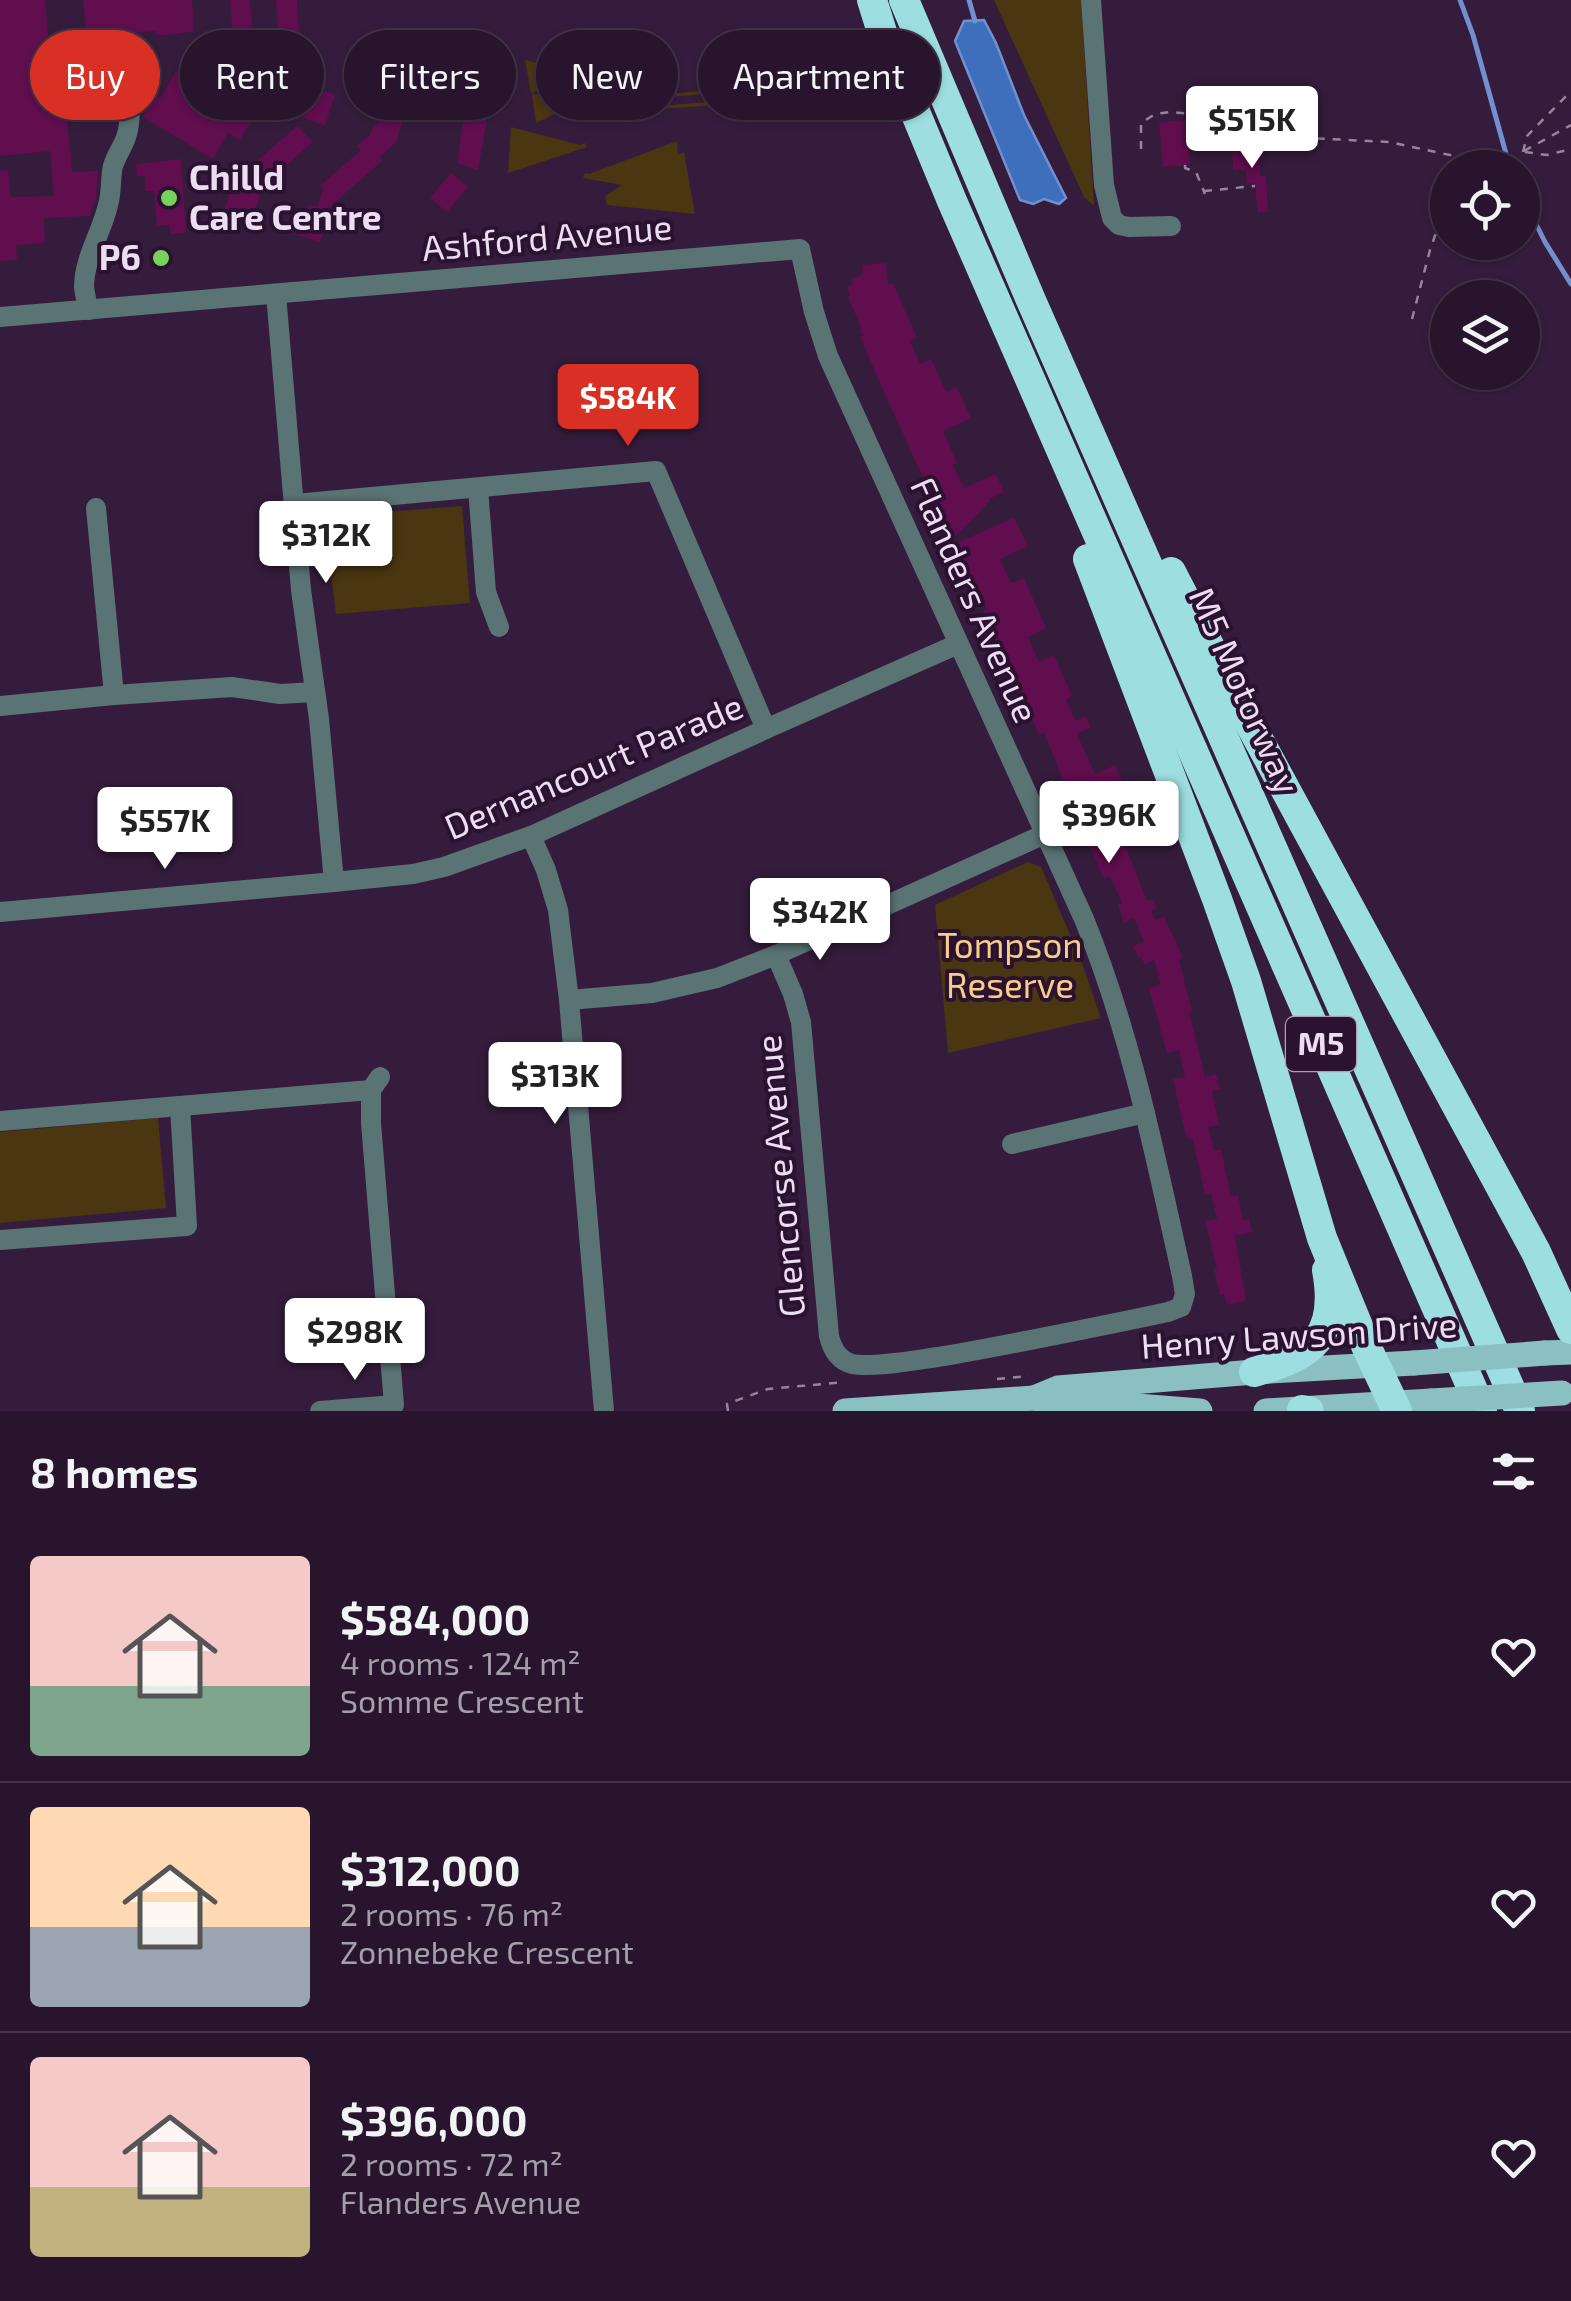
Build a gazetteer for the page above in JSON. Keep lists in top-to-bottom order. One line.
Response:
{"streets":{"highway":["M5 Motorway","M5"],"main road":["Henry Lawson Drive"],"street":["Ashford Avenue","Flanders Avenue","Dernancourt Parade","Glencorse Avenue"]},"crossings":[["Ashford Avenue","Flanders Avenue"],["Flanders Avenue","Dernancourt Parade"],["Flanders Avenue","Glencorse Avenue"]],"parks":["Tompson Reserve"],"places":["Chilld Care Centre","P6"],"page":{"chip":["Buy","Rent","Filters","New","Apartment"],"price":["$515K","$584K","$312K","$396K","$557K","$342K","$313K","$298K"],"heading":"8 homes","list":[{"name":"$584,000","note":"4 rooms · 124 m² · Somme Crescent"},{"name":"$312,000","note":"2 rooms · 76 m² · Zonnebeke Crescent"},{"name":"$396,000","note":"2 rooms · 72 m² · Flanders Avenue"}]}}
